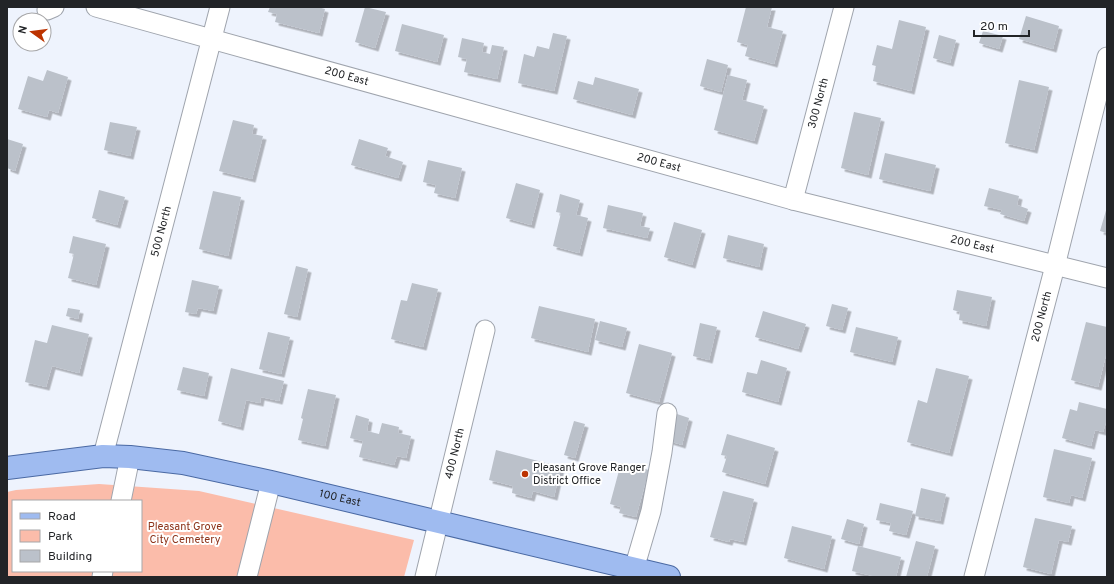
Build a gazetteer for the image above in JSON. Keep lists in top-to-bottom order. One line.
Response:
{"streets":{"main road":["100 East"],"street":["200 East","300 North","500 North","200 North","400 North"]},"crossings":[["200 East","300 North"],["200 East","500 North"],["200 East","200 North"],["500 North","100 East"],["400 North","100 East"]],"parks":["Pleasant Grove City Cemetery"],"places":["Pleasant Grove Ranger District Office"],"legend":["Road","Park","Building"],"scale_bar":"20 m","north":"left"}
